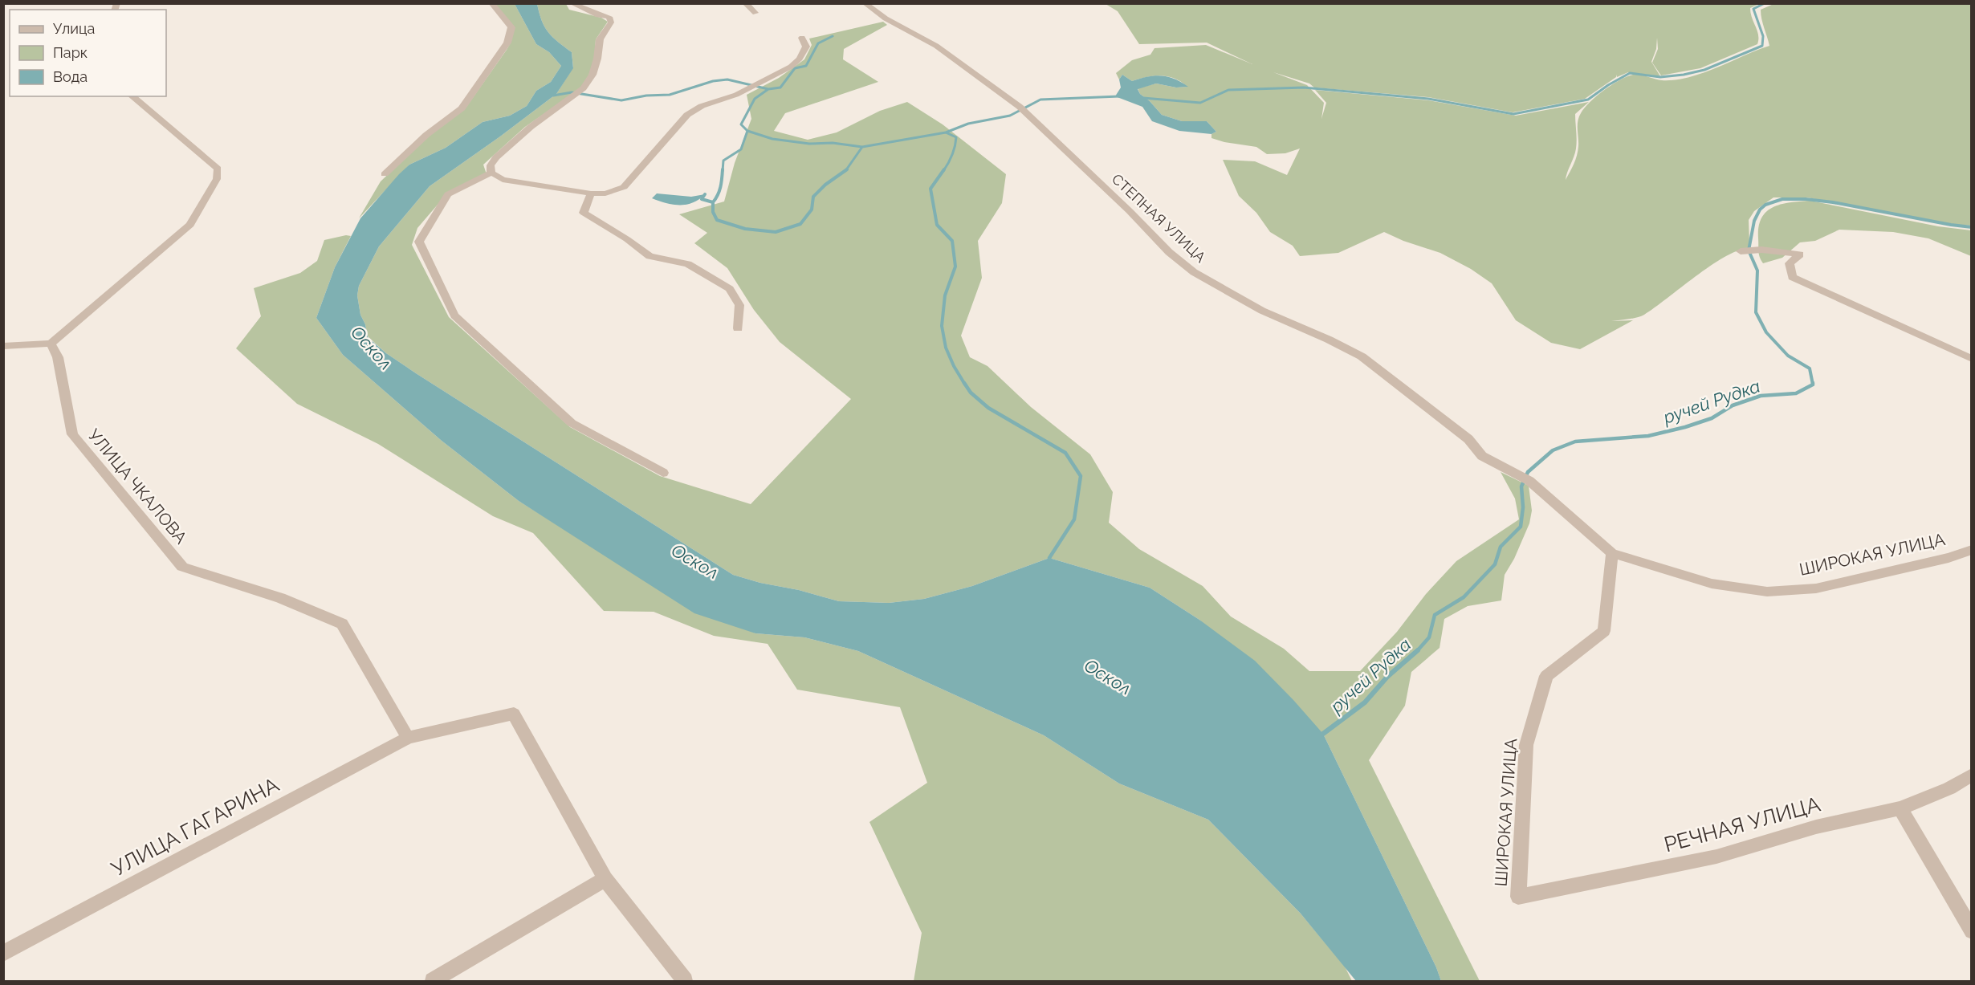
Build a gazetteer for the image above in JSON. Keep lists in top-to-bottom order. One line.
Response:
{"streets":{"street":["СТЕПНАЯ УЛИЦА","УЛИЦА ЧКАЛОВА","ШИРОКАЯ УЛИЦА","РЕЧНАЯ УЛИЦА","УЛИЦА ГАГАРИНА"]},"crossings":[["СТЕПНАЯ УЛИЦА","ШИРОКАЯ УЛИЦА"],["УЛИЦА ЧКАЛОВА","УЛИЦА ГАГАРИНА"],["ШИРОКАЯ УЛИЦА","РЕЧНАЯ УЛИЦА"]],"water":["Оскол","ручей Рудка"],"legend":["Улица","Парк","Вода"]}
